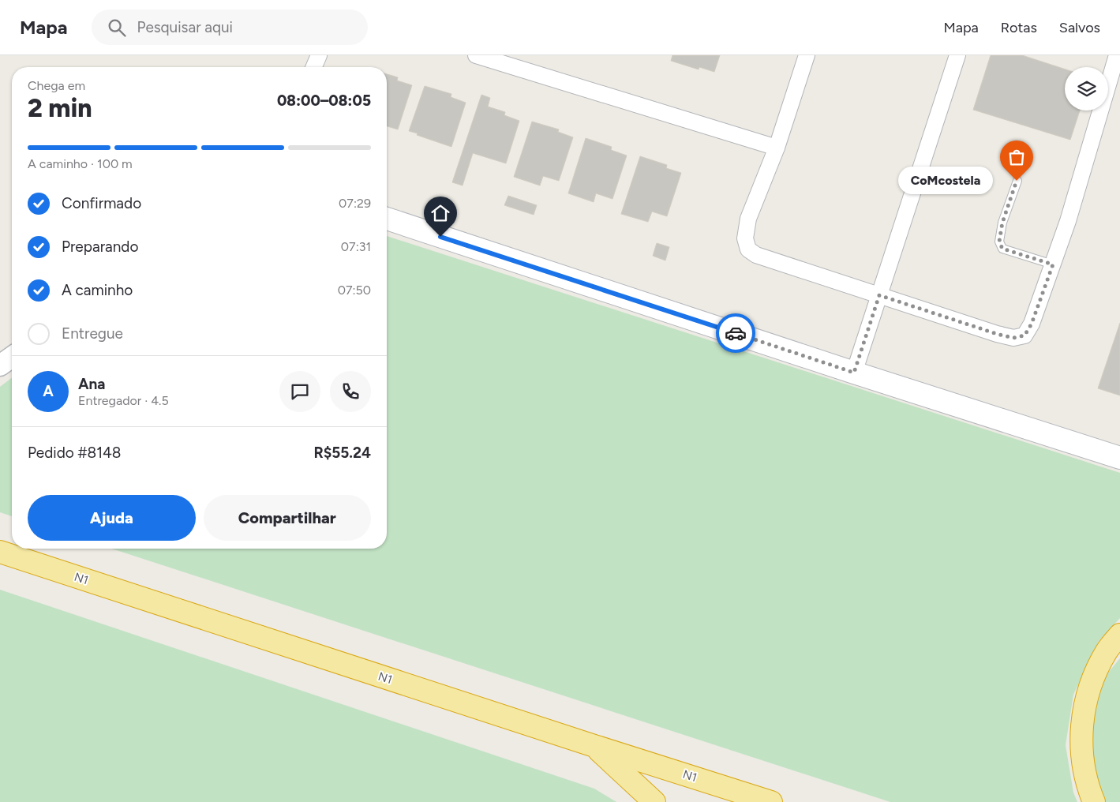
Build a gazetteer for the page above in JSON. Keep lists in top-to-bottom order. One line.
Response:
{"streets":{"highway":["N1"]},"places":["CoMcostela"],"page":{"header":"Mapa","search":"Pesquisar aqui","nav":["Mapa","Rotas","Salvos"],"heading":["2 min","Chega em","08:00–08:05"],"panel":["Ana","Entregador · 4.5","Pedido #8148","R$55.24"],"bar":"A caminho · 100 m","bubble":"CoMcostela","list":[["Confirmado","07:29"],["Preparando","07:31"],["A caminho","07:50"],"Entregue"],"round":"A","buttons":["Ajuda","Compartilhar"]}}
